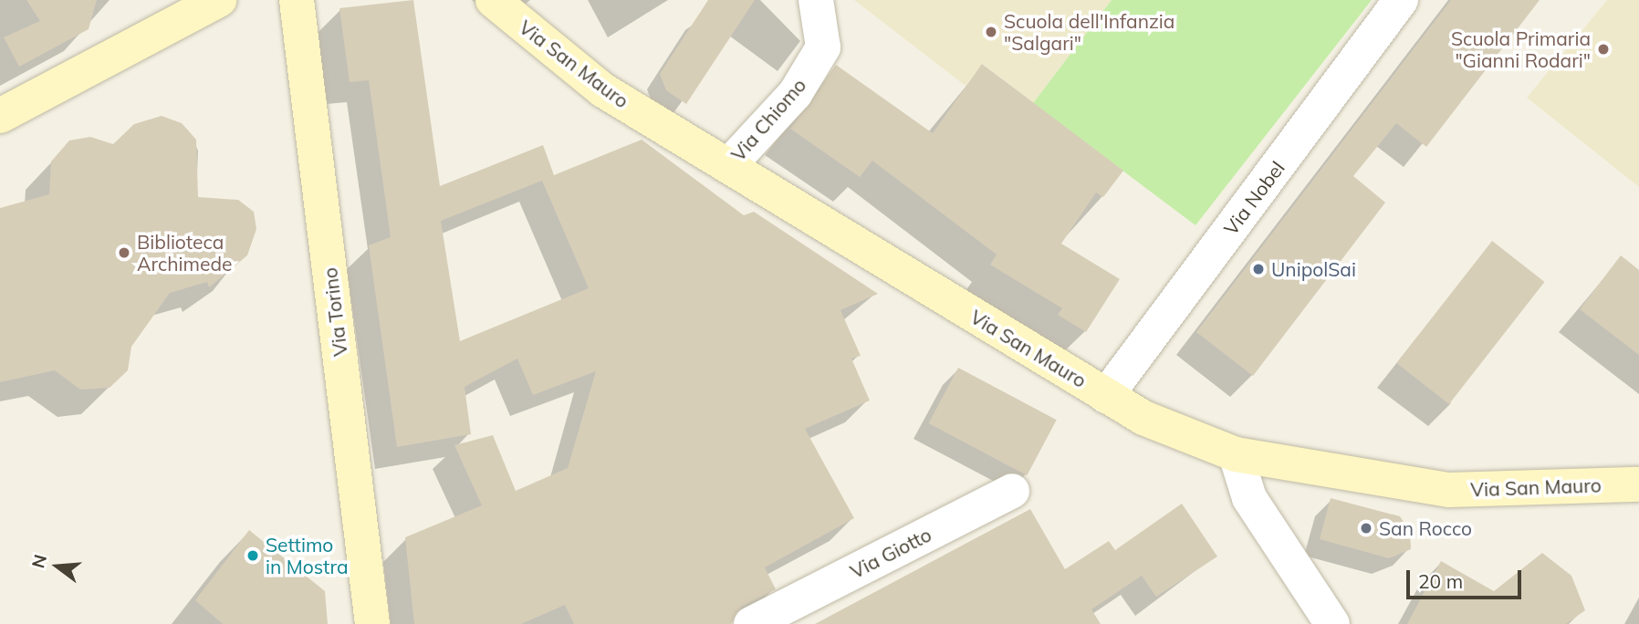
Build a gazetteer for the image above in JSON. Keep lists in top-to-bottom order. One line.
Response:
{"streets":{"street":["Via San Mauro","Via Chiomo","Via Nobel","Via Torino","Via Giotto"]},"crossings":[["Via San Mauro","Via Chiomo"],["Via San Mauro","Via Nobel"]],"places":["Scuola dell'Infanzia \"Salgari\"","Scuola Primaria \"Gianni Rodari\"","Biblioteca Archimede","UnipolSai","San Rocco","Settimo in Mostra"],"scale_bar":"20 m","north":"left"}
